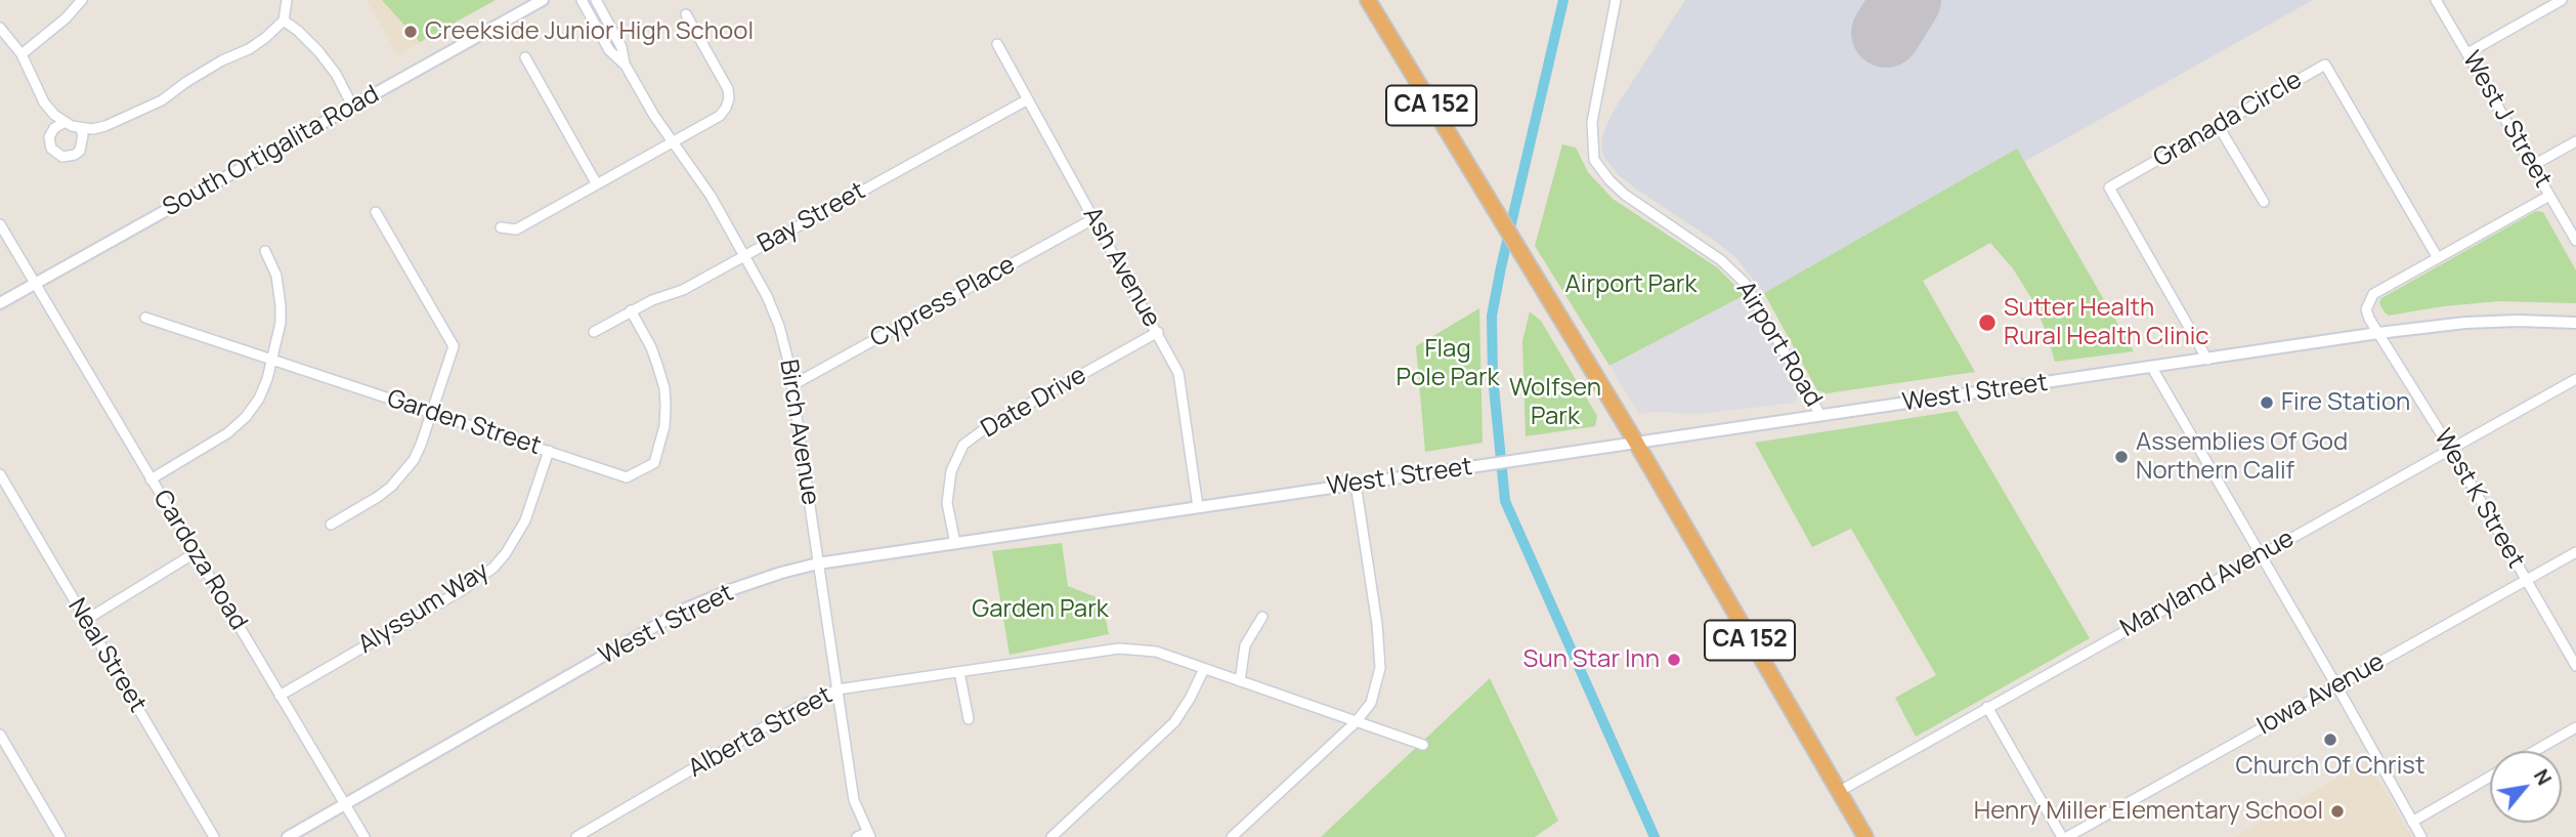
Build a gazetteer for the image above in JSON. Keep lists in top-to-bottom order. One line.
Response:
{"streets":{"highway":["CA 152"],"street":["Granada Circle","West J Street","South Ortigalita Road","Bay Street","Ash Avenue","Cypress Place","Airport Road","West I Street","Date Drive","Garden Street","Birch Avenue","West K Street","Cardoza Road","Maryland Avenue","Alyssum Way","Neal Street","Iowa Avenue","Alberta Street"]},"crossings":[["CA 152","West I Street"],["CA 152","Maryland Avenue"],["Granada Circle","West I Street"],["Granada Circle","West K Street"],["South Ortigalita Road","Cardoza Road"],["Bay Street","Ash Avenue"],["Bay Street","Garden Street"],["Bay Street","Birch Avenue"],["Ash Avenue","Cypress Place"],["Ash Avenue","West I Street"],["Ash Avenue","Date Drive"],["Cypress Place","Birch Avenue"],["Airport Road","West I Street"],["West I Street","Date Drive"],["West I Street","Birch Avenue"],["West I Street","West K Street"],["West I Street","Cardoza Road"],["Garden Street","Alyssum Way"],["Birch Avenue","Alberta Street"],["West K Street","Maryland Avenue"],["West K Street","Iowa Avenue"],["Cardoza Road","Alyssum Way"]],"parks":["Airport Park","Flag Pole Park","Wolfsen Park","Garden Park"],"places":["Creekside Junior High School","Sutter Health Rural Health Clinic","Fire Station","Assemblies Of God Northern Calif","Sun Star Inn","Church Of Christ","Henry Miller Elementary School"],"north":"top right"}
